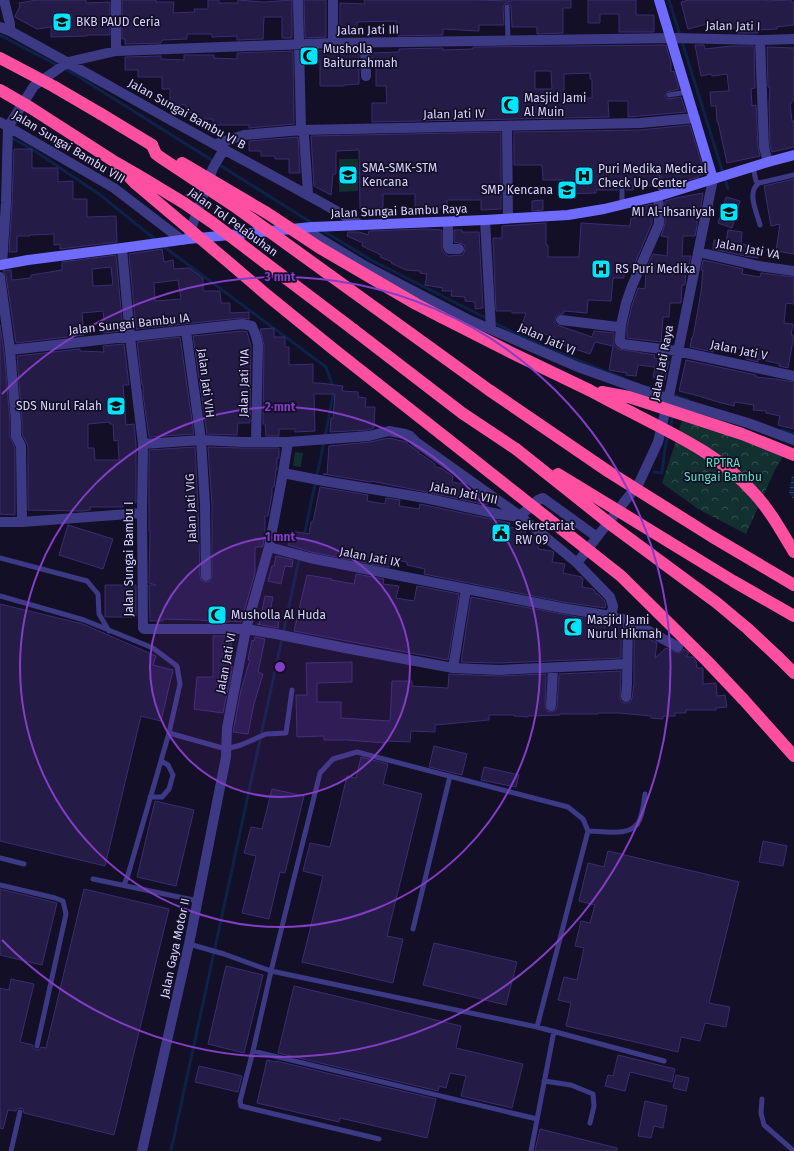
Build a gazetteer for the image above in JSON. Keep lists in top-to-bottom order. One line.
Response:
{"streets":{"highway":["Jalan Tol Pelabuhan"],"street":["Jalan Jati I","Jalan Jati III","Jalan Sungai Bambu VI B","Jalan Jati IV","Jalan Sungai Bambu VIII","Jalan Sungai Bambu Raya","Jalan Jati VA","Jalan Sungai Bambu IA","Jalan Jati VI","Jalan Jati V","Jalan Jati Raya","Jalan Jati VIH","Jalan Jati VIA","Jalan Jati VIII","Jalan Jati VIG","Jalan Jati IX","Jalan Sungai Bambu I","Jalan Gaya Motor II"]},"crossings":[["Jalan Jati I","Jalan Jati III"],["Jalan Jati III","Jalan Sungai Bambu VI B"],["Jalan Sungai Bambu VI B","Jalan Jati IV"],["Jalan Sungai Bambu VI B","Jalan Sungai Bambu Raya"],["Jalan Sungai Bambu VIII","Jalan Sungai Bambu Raya"],["Jalan Sungai Bambu Raya","Jalan Jati VI"],["Jalan Sungai Bambu Raya","Jalan Jati Raya"],["Jalan Sungai Bambu Raya","Jalan Sungai Bambu I"],["Jalan Jati VA","Jalan Jati Raya"],["Jalan Sungai Bambu IA","Jalan Jati VIH"],["Jalan Sungai Bambu IA","Jalan Jati VIA"],["Jalan Sungai Bambu IA","Jalan Sungai Bambu I"],["Jalan Jati VI","Jalan Jati Raya"],["Jalan Jati VI","Jalan Jati VIII"],["Jalan Jati VI","Jalan Jati IX"],["Jalan Jati VI","Jalan Sungai Bambu I"],["Jalan Jati VI","Jalan Gaya Motor II"],["Jalan Jati V","Jalan Jati Raya"],["Jalan Jati VIH","Jalan Jati VIG"]],"parks":["RPTRA Sungai Bambu"],"places":{"school or university":["BKB PAUD Ceria","SMA-SMK-STM Kencana","SMP Kencana","MI Al-Ihsaniyah","SDS Nurul Falah"],"mosque":["Musholla Baiturrahmah","Masjid Jami Al Muin","Musholla Al Huda","Masjid Jami Nurul Hikmah"],"hospital":["Puri Medika Medical Check Up Center","RS Puri Medika"],"public building":["Sekretariat RW 09"]},"rings":["3 mnt","2 mnt","1 mnt"]}
